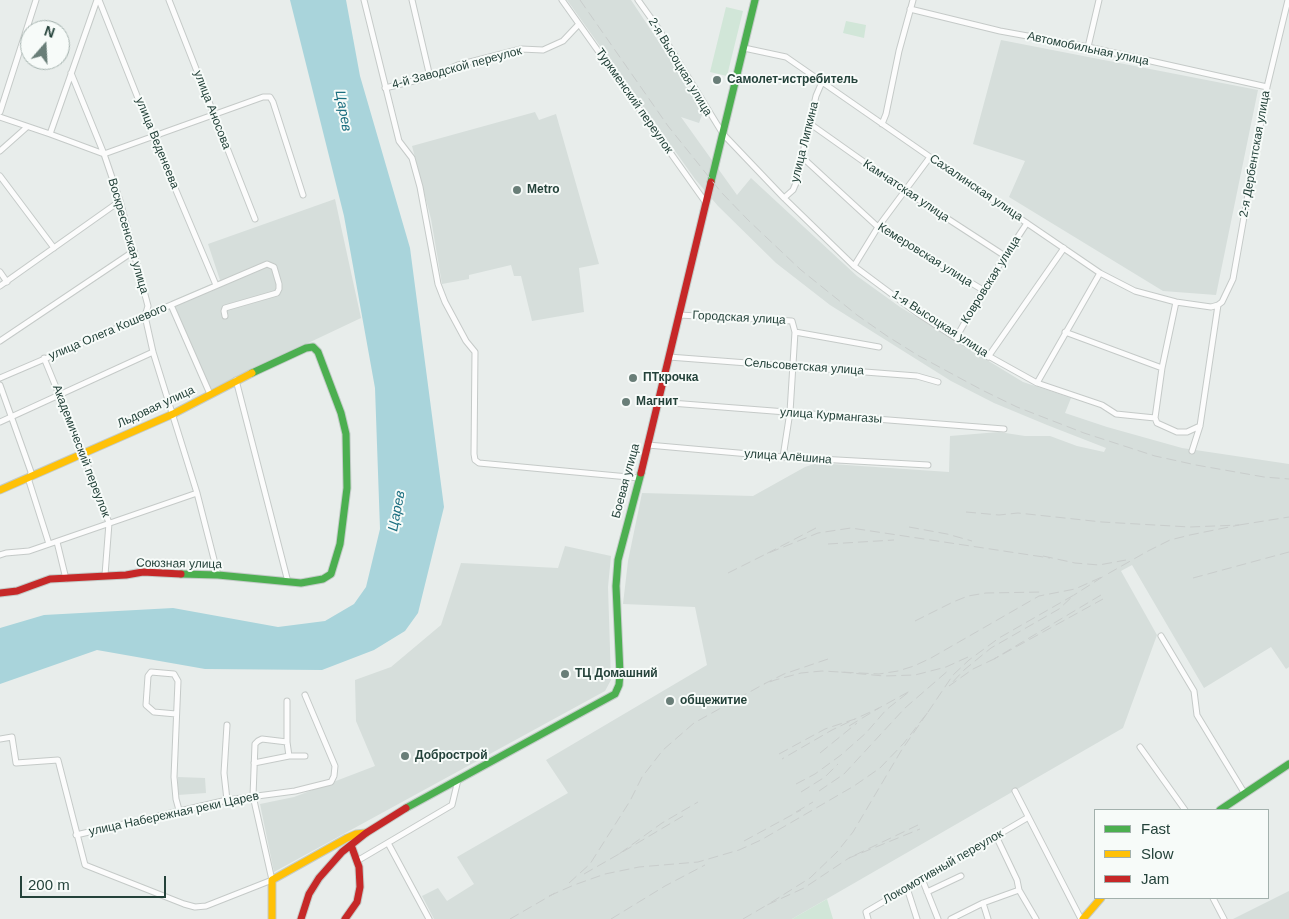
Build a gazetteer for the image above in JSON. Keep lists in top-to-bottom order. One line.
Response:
{"streets":{"street":["Автомобильная улица","2-я Высоцкая улица","4-й Заводской переулок","Туркменский переулок","улица Аносова","улица Липкина","улица Веденеева","2-я Дербентская улица","Сахалинская улица","Камчатская улица","Воскресенская улица","Кемеровская улица","Ковровская улица","Городская улица","1-я Высоцкая улица","улица Олега Кошевого","Сельсоветская улица","Льдовая улица","улица Курмангазы","Академический переулок","улица Алёшина","Боевая улица","Союзная улица","улица Набережная реки Царев","Локомотивный переулок"]},"crossings":[["Автомобильная улица","2-я Дербентская улица"],["2-я Высоцкая улица","1-я Высоцкая улица"],["2-я Высоцкая улица","Боевая улица"],["4-й Заводской переулок","Туркменский переулок"],["Туркменский переулок","Боевая улица"],["улица Липкина","Сахалинская улица"],["улица Липкина","Камчатская улица"],["улица Липкина","Кемеровская улица"],["улица Липкина","1-я Высоцкая улица"],["улица Веденеева","улица Олега Кошевого"],["2-я Дербентская улица","Сахалинская улица"],["Сахалинская улица","Ковровская улица"],["Сахалинская улица","Боевая улица"],["Камчатская улица","Ковровская улица"],["Воскресенская улица","улица Олега Кошевого"],["Воскресенская улица","Льдовая улица"],["Воскресенская улица","Союзная улица"],["Кемеровская улица","Ковровская улица"],["Ковровская улица","1-я Высоцкая улица"],["Городская улица","Боевая улица"],["1-я Высоцкая улица","Боевая улица"],["улица Олега Кошевого","Академический переулок"],["Сельсоветская улица","Боевая улица"],["Льдовая улица","Академический переулок"],["Льдовая улица","Союзная улица"],["улица Курмангазы","Боевая улица"],["Академический переулок","Союзная улица"],["улица Алёшина","Боевая улица"]],"water":["Царев"],"places":["Самолет-истребитель","Metro","ПТкрочка","Магнит","ТЦ Домашний","общежитие","Добрострой"],"legend":["Fast","Slow","Jam"],"scale_bar":"200 m","north":"top"}
